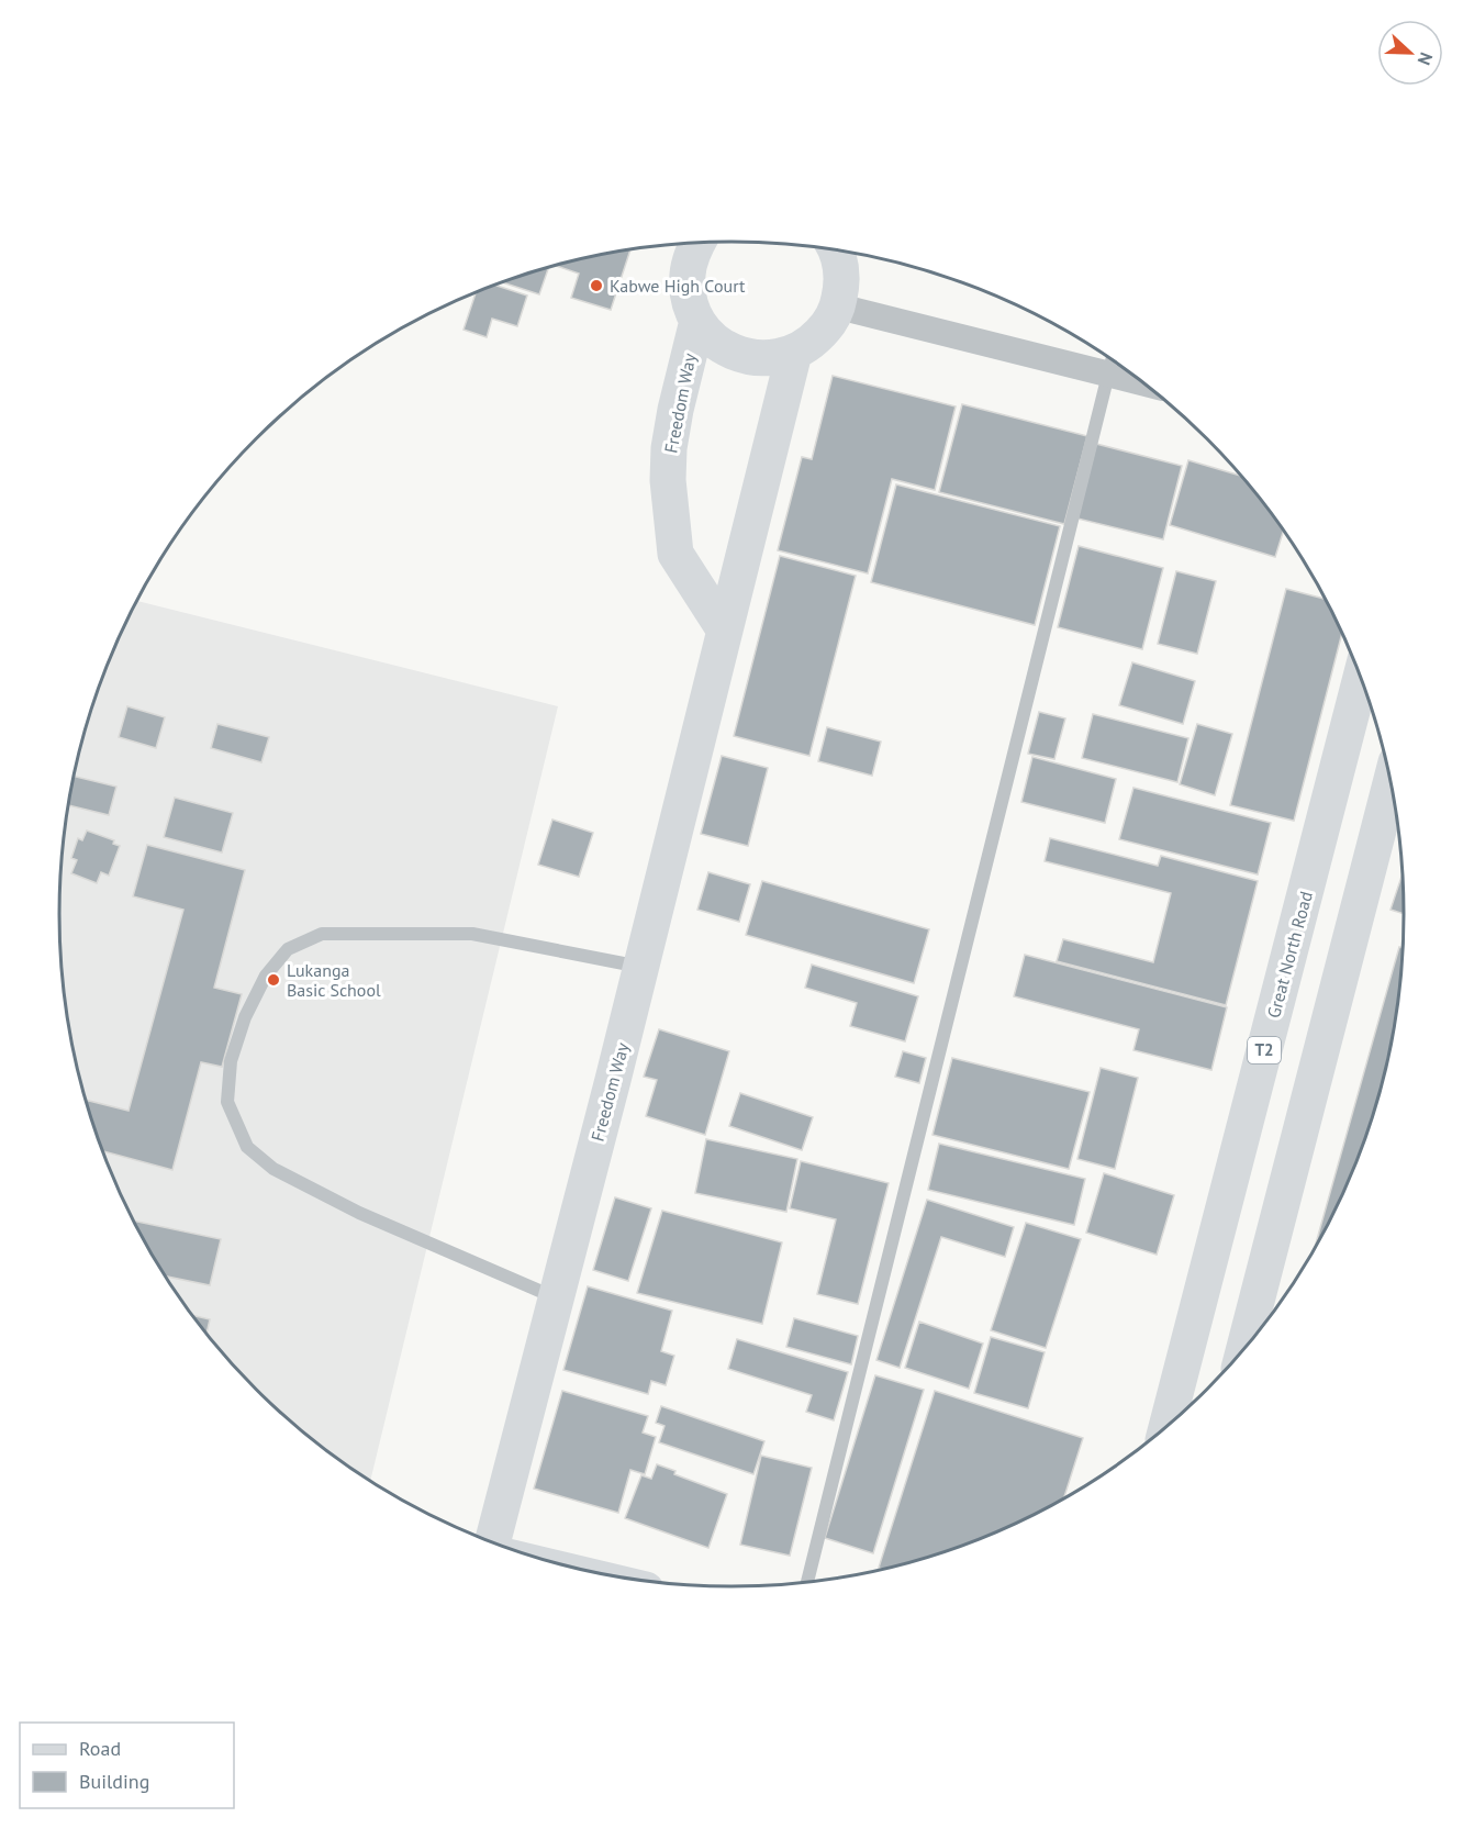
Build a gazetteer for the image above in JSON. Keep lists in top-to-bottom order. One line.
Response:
{"streets":{"main road":["Freedom Way","Great North Road","T2"]},"places":["Kabwe High Court","Lukanga Basic School"],"legend":["Road","Building"],"north":"right"}
